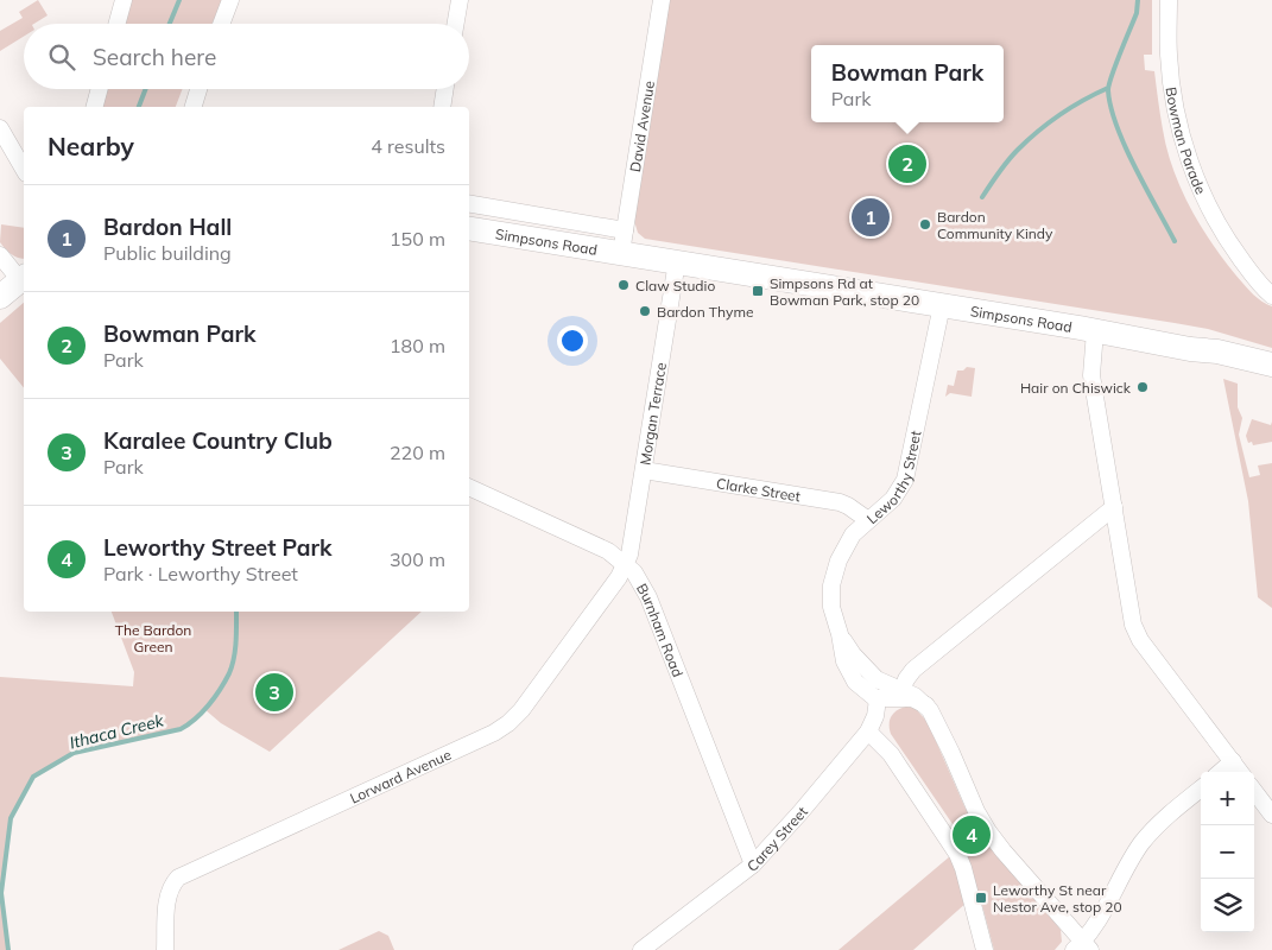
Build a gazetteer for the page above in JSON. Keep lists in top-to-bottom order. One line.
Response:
{"streets":{"main road":["Simpsons Road"],"street":["David Avenue","Bowman Parade","Morgan Terrace","Leworthy Street","Clarke Street","Burnham Road","Lorward Avenue","Carey Street"]},"crossings":[["David Avenue","Simpsons Road"],["Simpsons Road","Morgan Terrace"],["Simpsons Road","Leworthy Street"],["Morgan Terrace","Clarke Street"],["Morgan Terrace","Burnham Road"],["Morgan Terrace","Lorward Avenue"],["Leworthy Street","Clarke Street"],["Leworthy Street","Carey Street"],["Burnham Road","Lorward Avenue"],["Burnham Road","Carey Street"]],"water":["Ithaca Creek"],"parks":["The Bardon Green"],"places":{"other":["Bardon Community Kindy","Claw Studio","Bardon Thyme","Hair on Chiswick"],"transit":["Simpsons Rd at Bowman Park, stop 20","Leworthy St near Nestor Ave, stop 20"]},"page":{"search":"Search here","popup":["Bowman Park","Park"],"heading":["Nearby","4 results"],"pins":["2","1","3","4"],"list":[{"mark":"1","name":"Bardon Hall","note":"Public building","value":"150 m"},{"mark":"2","name":"Bowman Park","note":"Park","value":"180 m"},{"mark":"3","name":"Karalee Country Club","note":"Park","value":"220 m"},{"mark":"4","name":"Leworthy Street Park","note":"Park · Leworthy Street","value":"300 m"}],"map_buttons":["+","−"]}}
